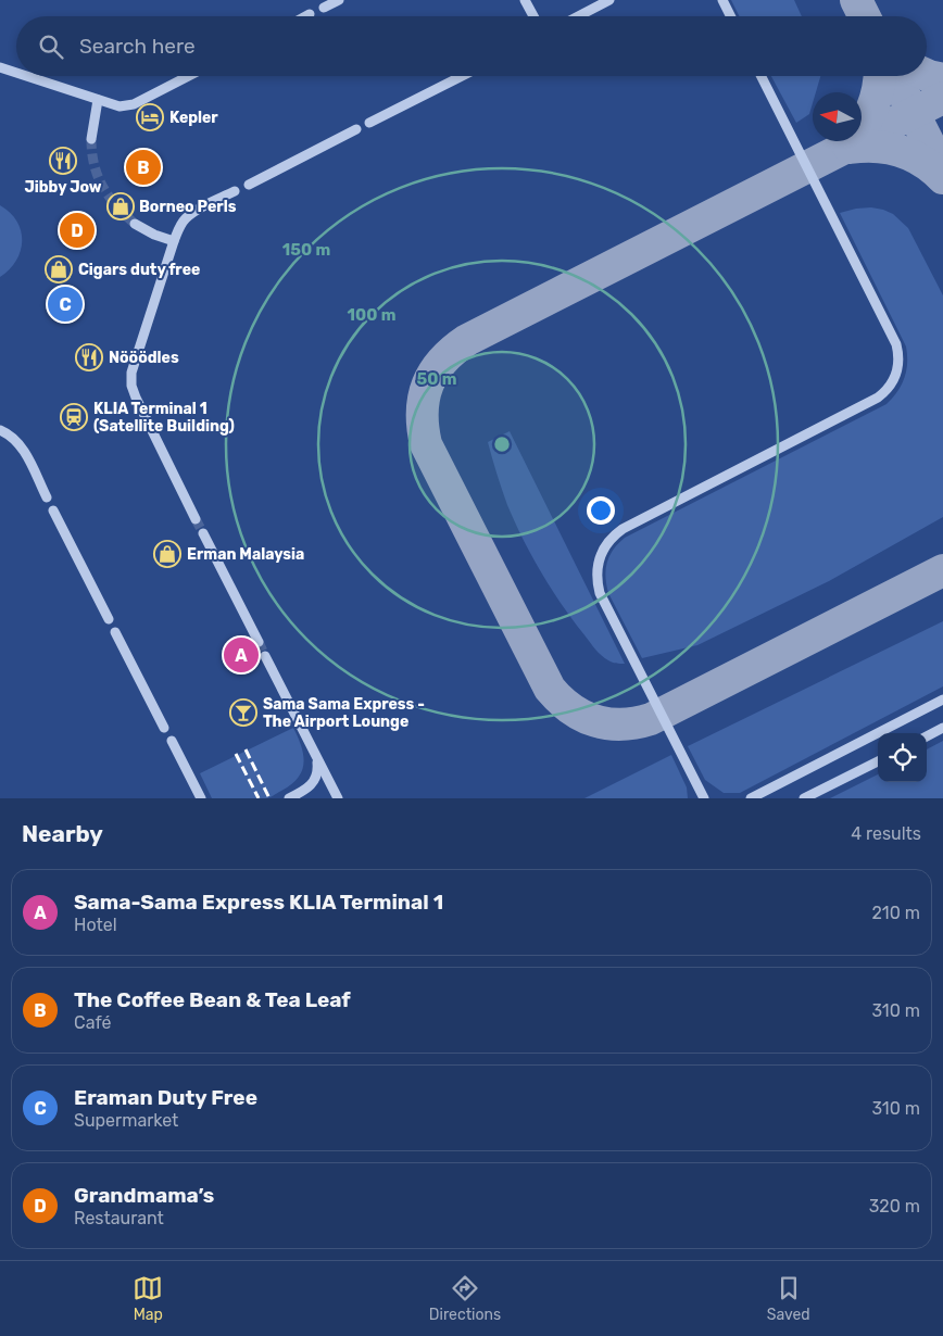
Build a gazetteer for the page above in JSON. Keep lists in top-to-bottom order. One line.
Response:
{"places":{"hotel":["Kepler"],"restaurant":["Jibby Jow","Nööödles"],"shop":["Borneo Perls","Cigars duty free","Erman Malaysia"],"station":["KLIA Terminal 1 (Satellite Building)"],"bar":["Sama Sama Express - The Airport Lounge"]},"north":"left","page":{"search":"Search here","pins":["B","D","C","A"],"heading":["Nearby","4 results"],"list":[{"mark":"A","name":"Sama-Sama Express KLIA Terminal 1","note":"Hotel","value":"210 m"},{"mark":"B","name":"The Coffee Bean & Tea Leaf","note":"Café","value":"310 m"},{"mark":"C","name":"Eraman Duty Free","note":"Supermarket","value":"310 m"},{"mark":"D","name":"Grandmama’s","note":"Restaurant","value":"320 m"}],"nav":["Map","Directions","Saved"]},"rings":["150 m","100 m","50 m"]}
